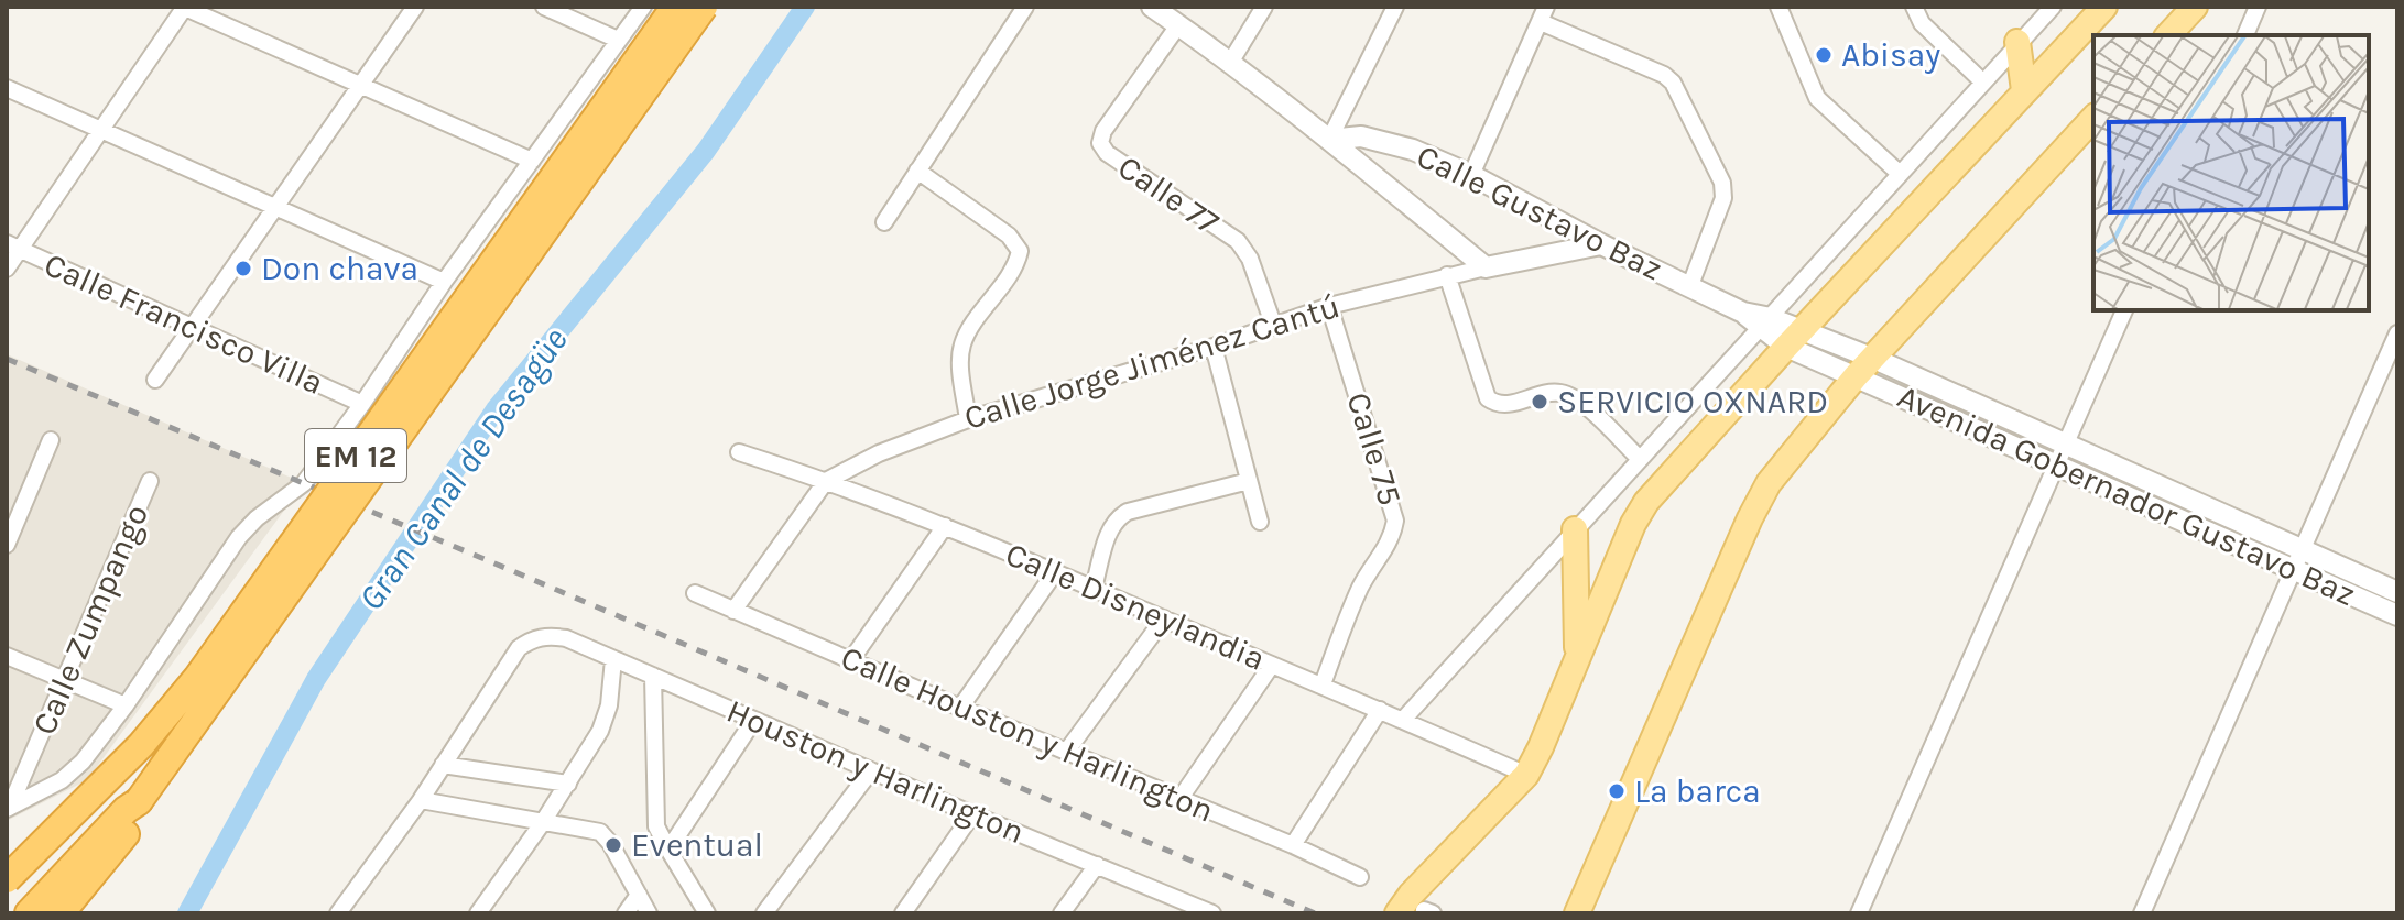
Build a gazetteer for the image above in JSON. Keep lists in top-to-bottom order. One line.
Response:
{"streets":{"highway":["EM 12"],"street":["Calle 77","Calle Gustavo Baz","Calle Francisco Villa","Calle Jorge Jiménez Cantú","Calle 75","Avenida Gobernador Gustavo Baz","Calle Disneylandia","Calle Zumpango","Calle Houston y Harlington","Houston y Harlington"]},"crossings":[["Calle 77","Calle Gustavo Baz"],["Calle 77","Calle Jorge Jiménez Cantú"],["Calle Gustavo Baz","Calle Jorge Jiménez Cantú"],["Calle Gustavo Baz","Avenida Gobernador Gustavo Baz"],["Calle Jorge Jiménez Cantú","Calle 75"],["Calle Jorge Jiménez Cantú","Calle Disneylandia"],["Calle 75","Calle Disneylandia"]],"water":["Gran Canal de Desagüe"],"places":["Abisay","Don chava","SERVICIO OXNARD","La barca","Eventual"]}
